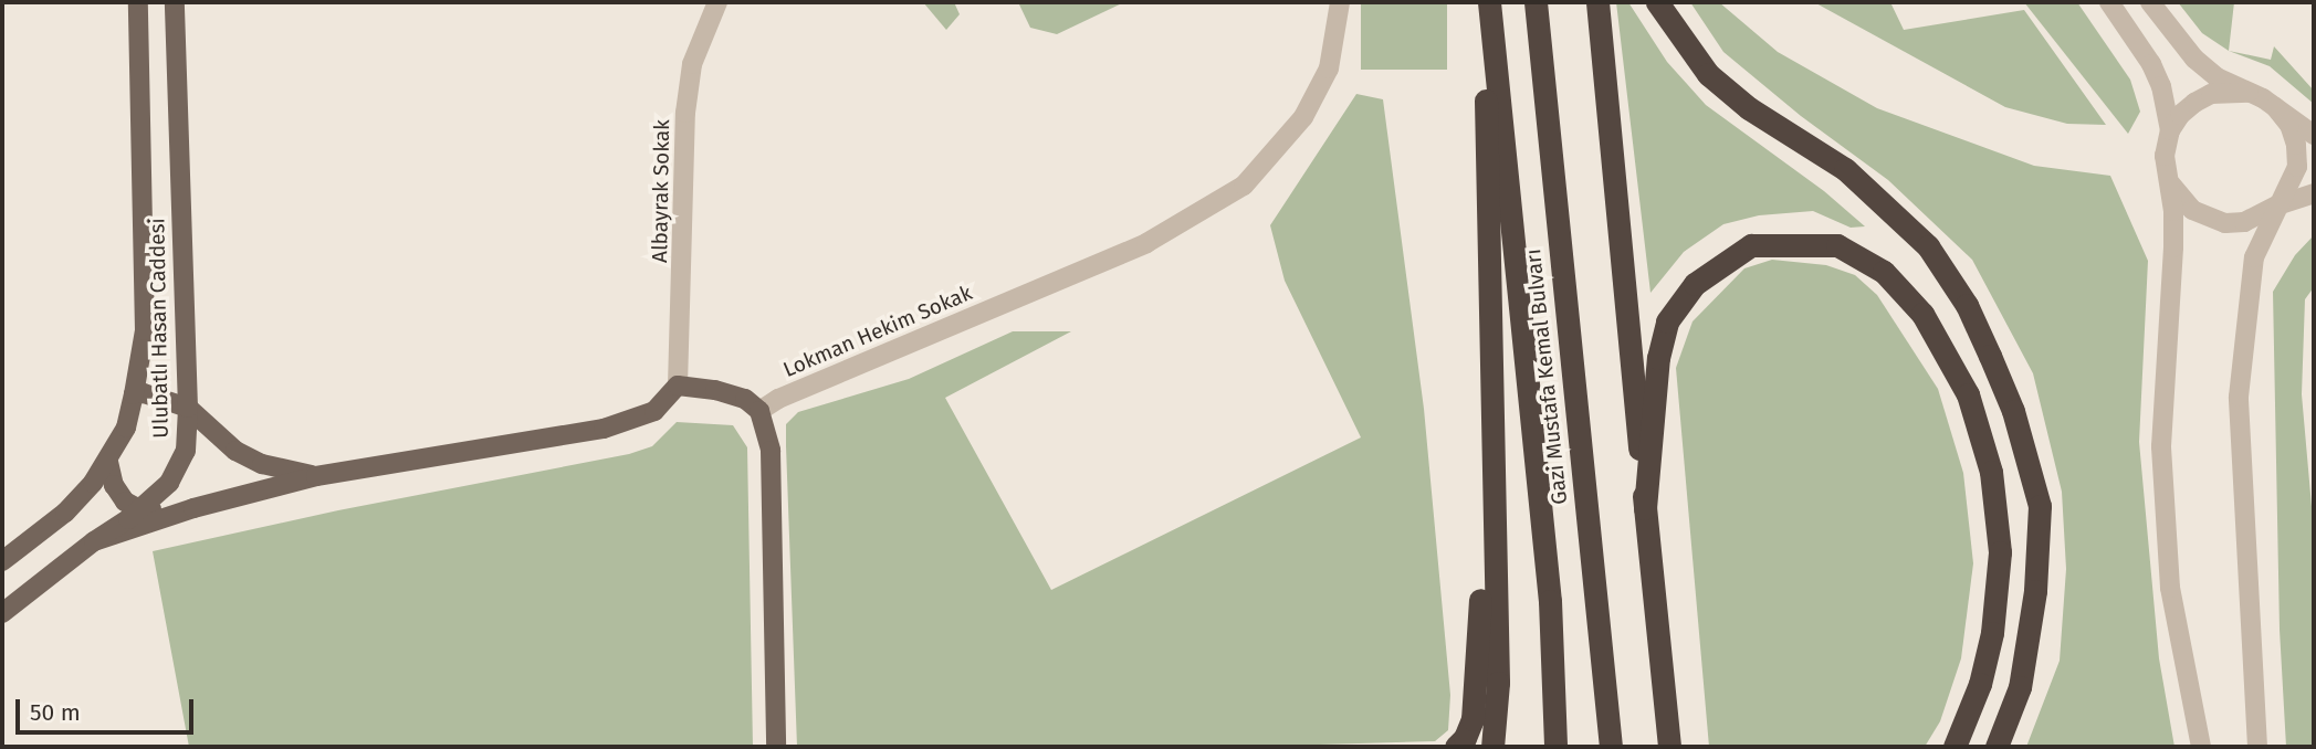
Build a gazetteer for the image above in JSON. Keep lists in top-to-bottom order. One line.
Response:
{"streets":{"highway":["Gazi Mustafa Kemal Bulvarı"],"main road":["Ulubatlı Hasan Caddesi"],"street":["Albayrak Sokak","Lokman Hekim Sokak"]},"scale_bar":"50 m"}
